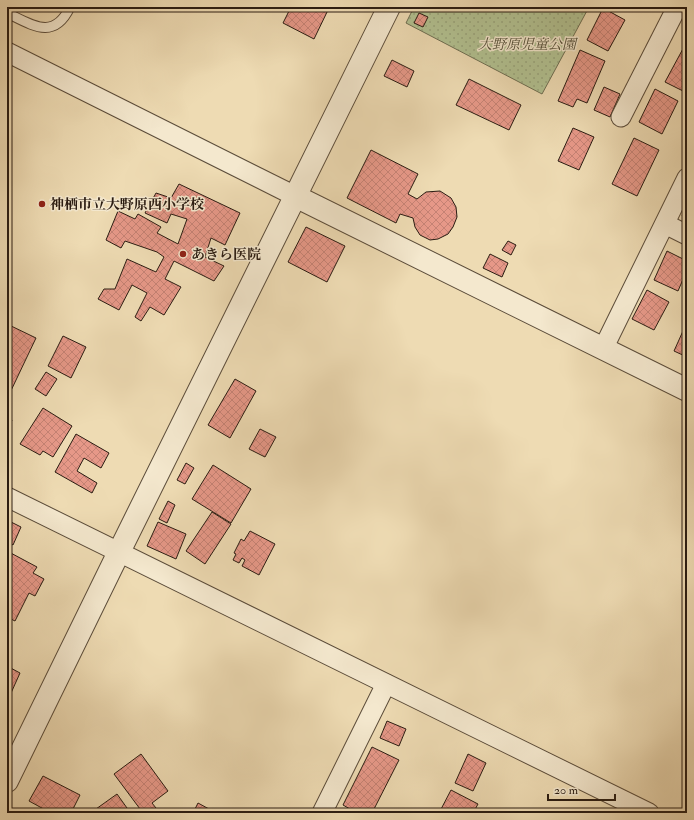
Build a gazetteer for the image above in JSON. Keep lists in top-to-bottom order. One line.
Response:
{"parks":["大野原児童公園"],"places":["神栖市立大野原西小学校","あきら医院"],"scale_bar":"20 m"}
